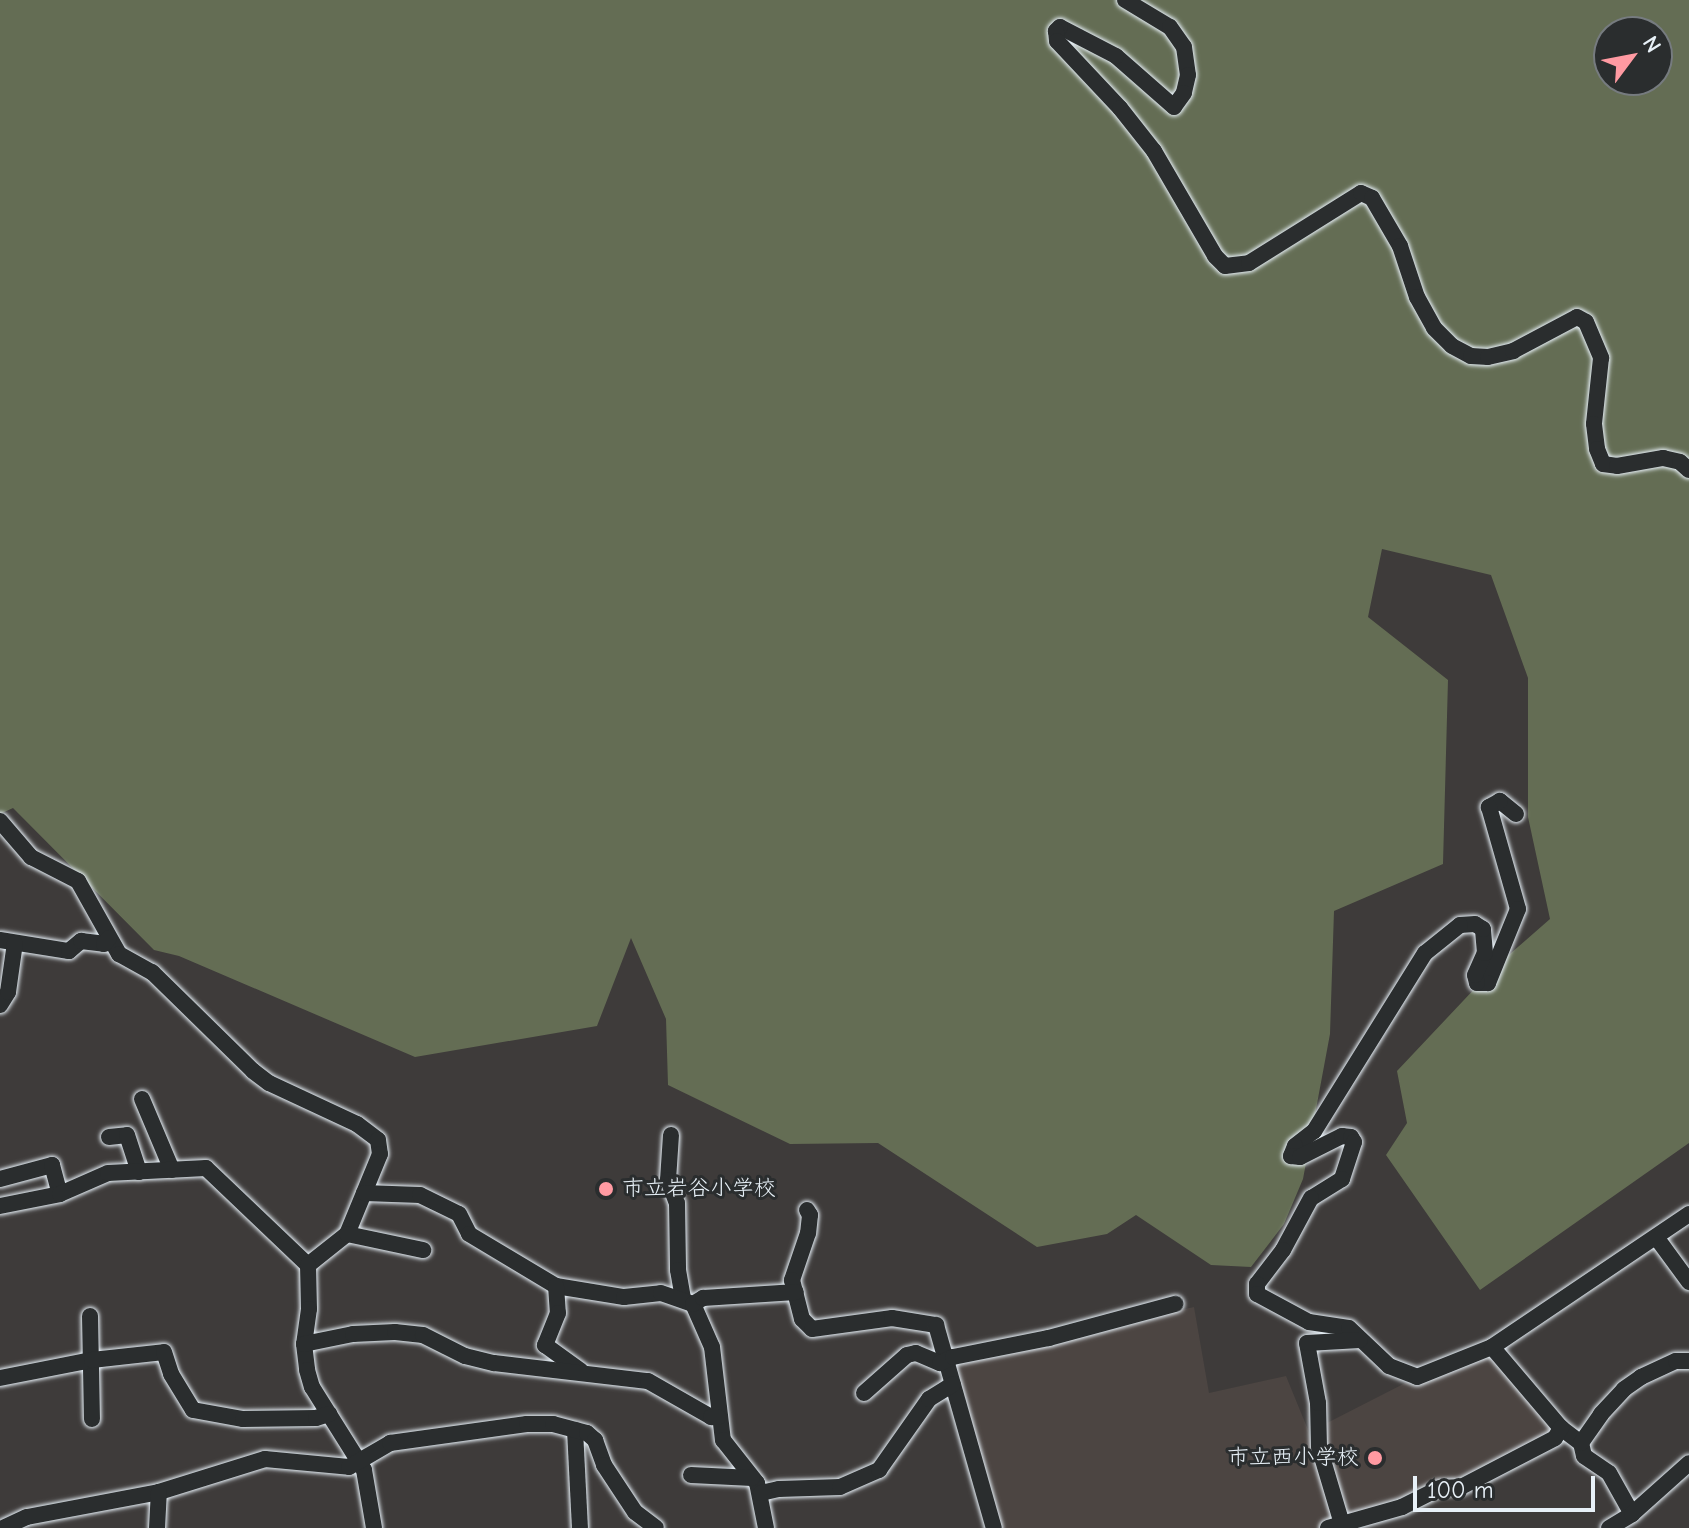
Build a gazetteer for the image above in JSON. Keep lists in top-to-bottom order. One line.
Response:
{"places":["市立岩谷小学校","市立西小学校"],"scale_bar":"100 m","north":"top right"}
